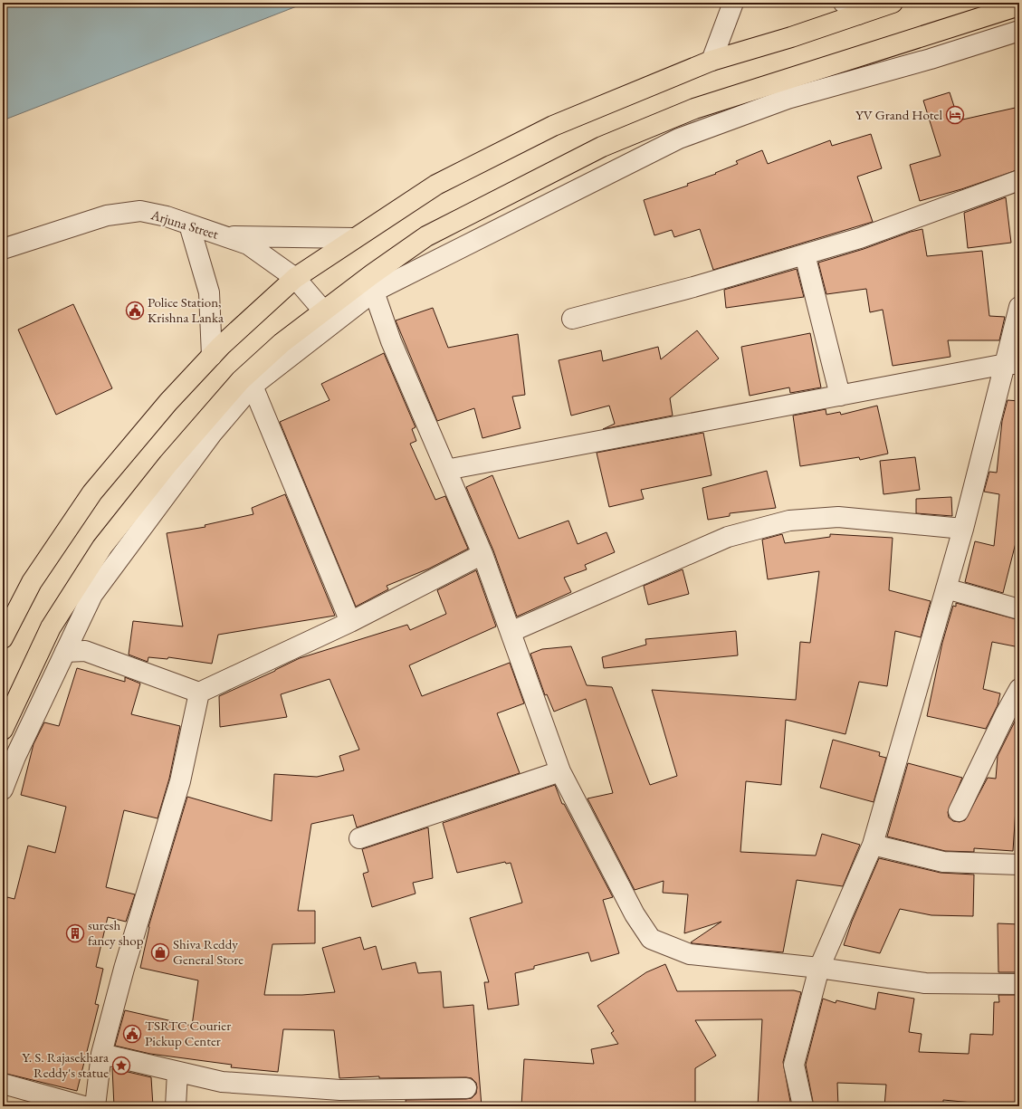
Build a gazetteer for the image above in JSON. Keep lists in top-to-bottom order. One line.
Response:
{"streets":{"street":["Arjuna Street"]},"places":{"hotel":["YV Grand Hotel"],"public building":["Police Station, Krishna Lanka","TSRTC Courier Pickup Center"],"building":["suresh fancy shop"],"shop":["Shiva Reddy General Store"],"place":["Y. S. Rajasekhara Reddy's statue"]}}
